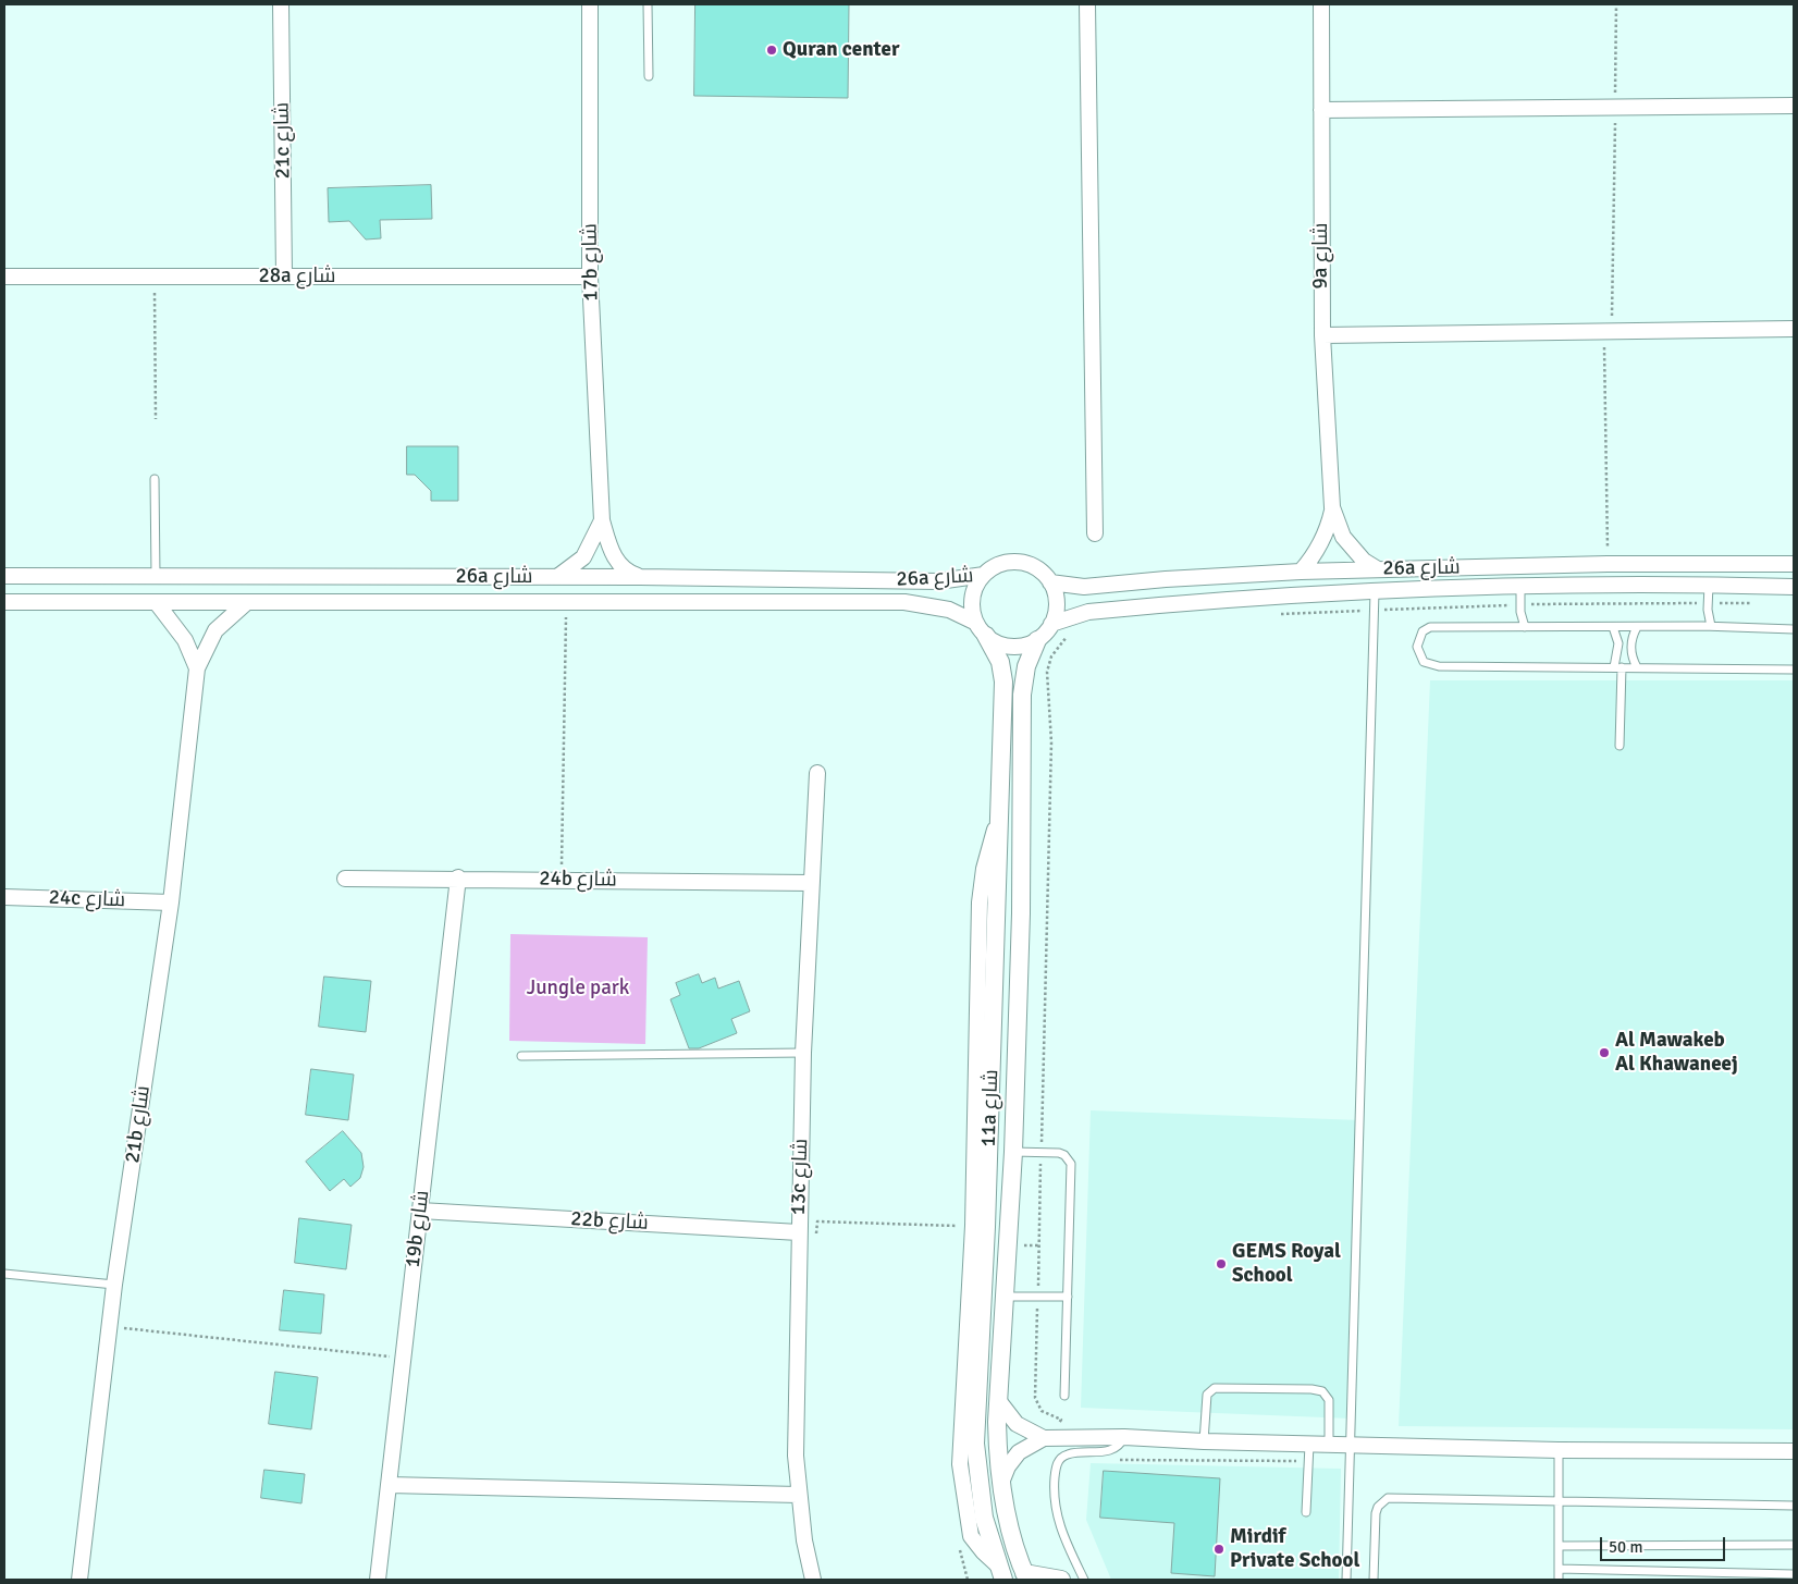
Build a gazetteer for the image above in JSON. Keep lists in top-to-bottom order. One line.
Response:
{"streets":{"street":["21c شارع","9a شارع","17b شارع","28a شارع","26a شارع","24b شارع","24c شارع","11a شارع","21b شارع","13c شارع","22b شارع","19b شارع"]},"crossings":[["21c شارع","28a شارع"],["9a شارع","26a شارع"],["17b شارع","28a شارع"],["17b شارع","26a شارع"],["26a شارع","11a شارع"],["26a شارع","21b شارع"],["24b شارع","13c شارع"],["24b شارع","19b شارع"],["24c شارع","21b شارع"],["13c شارع","22b شارع"],["22b شارع","19b شارع"]],"parks":["Jungle park"],"places":["Quran center","Al Mawakeb Al Khawaneej","GEMS Royal School","Mirdif Private School"],"scale_bar":"50 m"}
